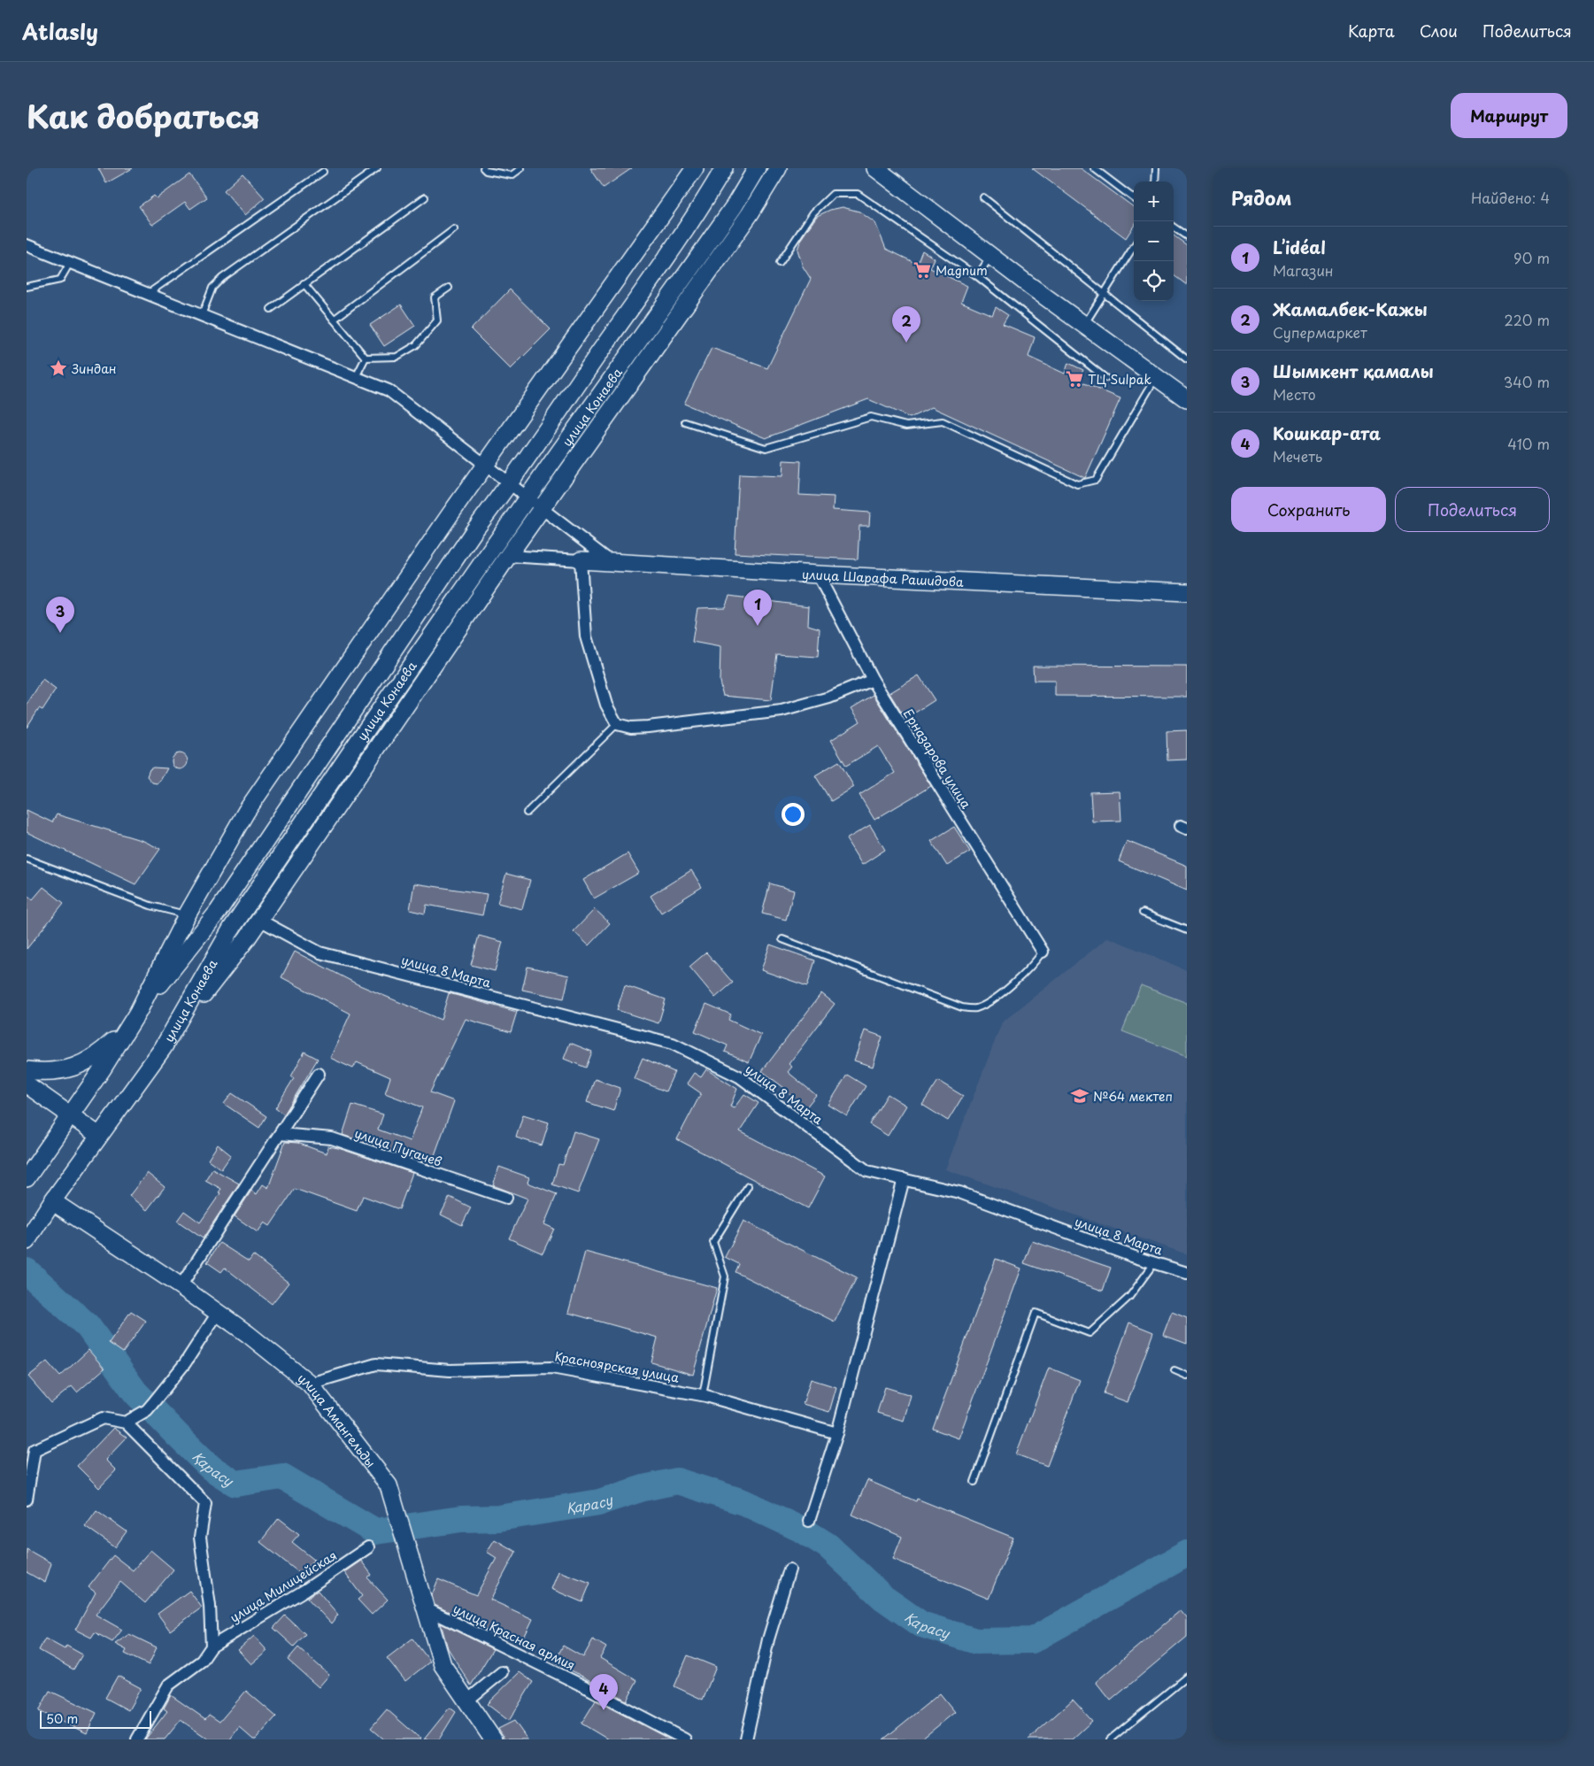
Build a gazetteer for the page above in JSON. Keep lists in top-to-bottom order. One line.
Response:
{"streets":{"main road":["улица Конаева","улица Шарафа Рашидова","улица Амангельды"],"street":["Ерназарова улица","улица 8 Марта","улица Пугачев","Красноярская улица","улица Милицейская","улица Красная армия"]},"crossings":[["улица Конаева","улица Амангельды"],["улица Шарафа Рашидова","Ерназарова улица"],["Красноярская улица","улица Амангельды"],["улица Амангельды","улица Красная армия"]],"water":["Қарасу"],"places":{"supermarket":["Magnum","ТЦ Sulpak"],"place":["Зиндан"],"school or university":["№64 мектеп"]},"scale_bar":"50 m","page":{"header":"Atlasly","nav":["Карта","Слои","Поделиться"],"title":"Как добраться","buttons":["Маршрут",["Сохранить","Поделиться"]],"heading":["Рядом","Найдено: 4"],"map_buttons":["+","−"],"list":[{"mark":"1","name":"L’idéal","note":"Магазин","value":"90 m"},{"mark":"2","name":"Жамалбек-Кажы","note":"Супермаркет","value":"220 m"},{"mark":"3","name":"Шымкент қамалы","note":"Место","value":"340 m"},{"mark":"4","name":"Кошкар-ата","note":"Мечеть","value":"410 m"}],"pins":["2","1","3","4"],"scale":"50 m"}}
